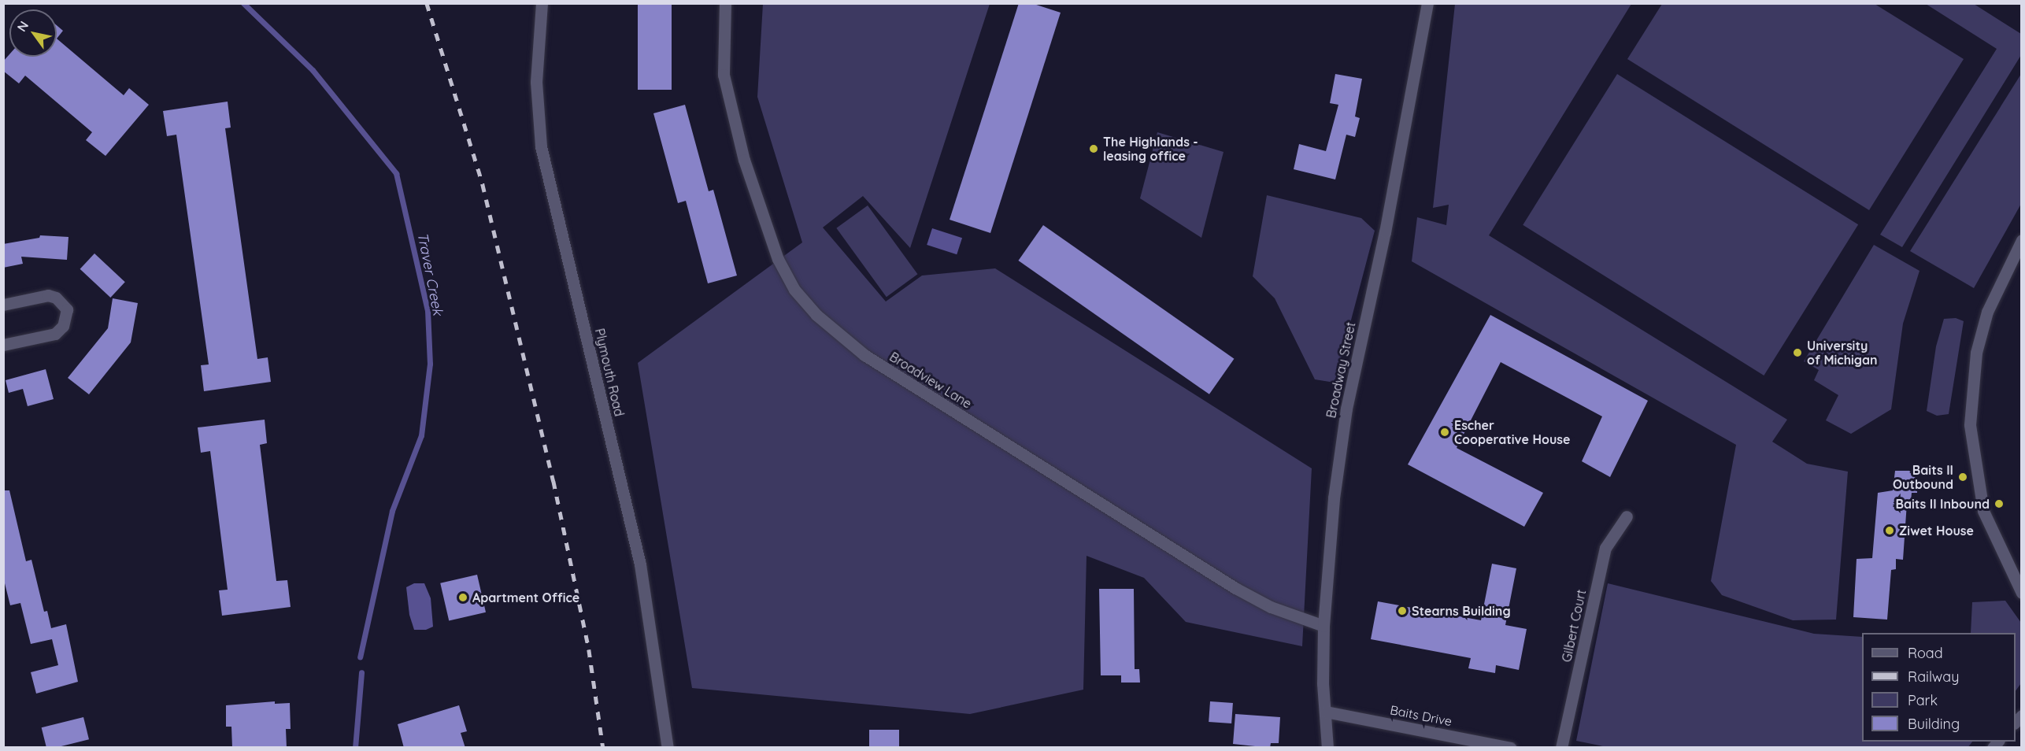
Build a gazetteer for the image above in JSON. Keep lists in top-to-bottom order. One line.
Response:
{"streets":{"street":["Broadway Street","Plymouth Road","Broadview Lane","Gilbert Court","Baits Drive"]},"crossings":[["Broadway Street","Broadview Lane"],["Broadway Street","Baits Drive"]],"water":["Traver Creek"],"places":["The Highlands - leasing office","University of Michigan","Escher Cooperative House","Baits II Outbound","Baits II Inbound","Ziwet House","Apartment Office","Stearns Building"],"legend":["Road","Railway","Park","Building"],"north":"top left"}
